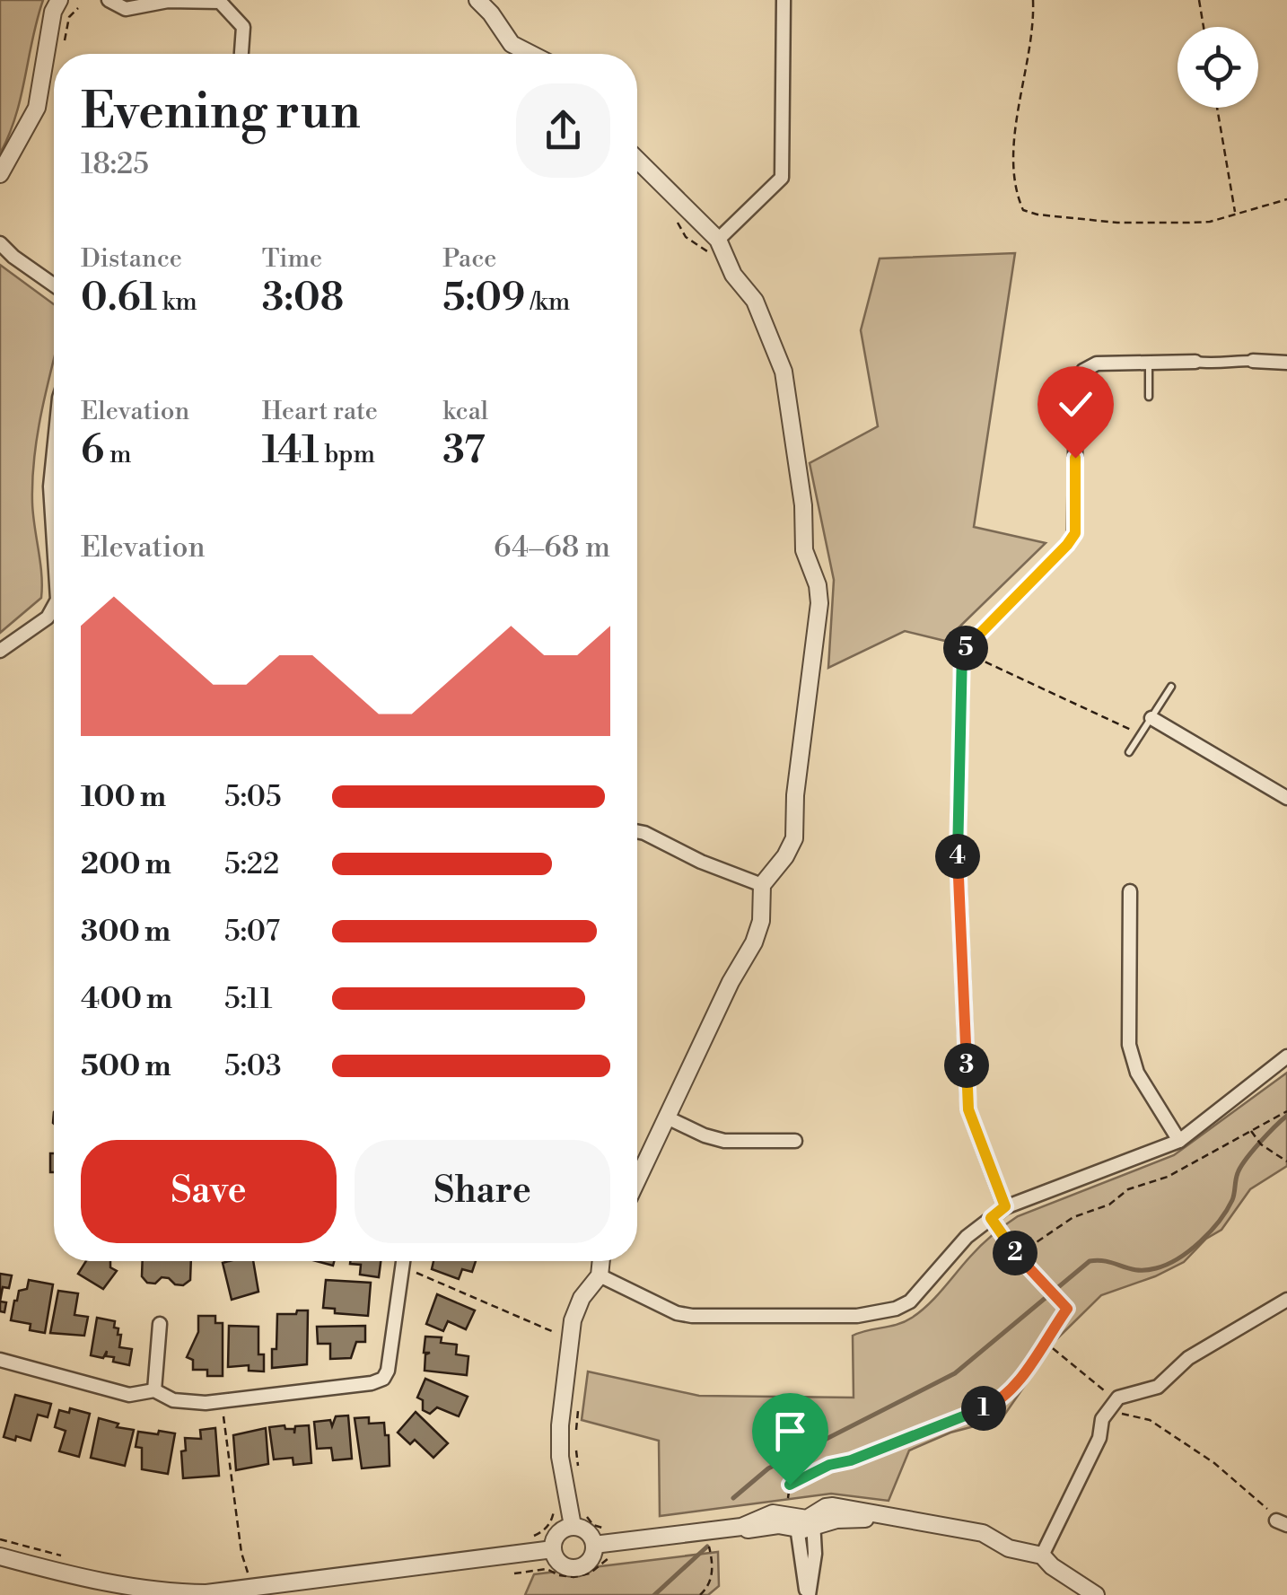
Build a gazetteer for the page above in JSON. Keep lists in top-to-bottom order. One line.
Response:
{"page":{"heading":["Evening run","18:25"],"stats":[["Distance","0.61 km"],["Time","3:08"],["Pace","5:09 /km"],["Elevation","6 m"],["Heart rate","141 bpm"],["kcal","37"]],"chart":["Elevation","64–68 m"],"pins":["5","4","3","2","1"],"list":[{"name":"100 m","note":"5:05"},{"name":"200 m","note":"5:22"},{"name":"300 m","note":"5:07"},{"name":"400 m","note":"5:11"},{"name":"500 m","note":"5:03"}],"buttons":["Save","Share"]}}
